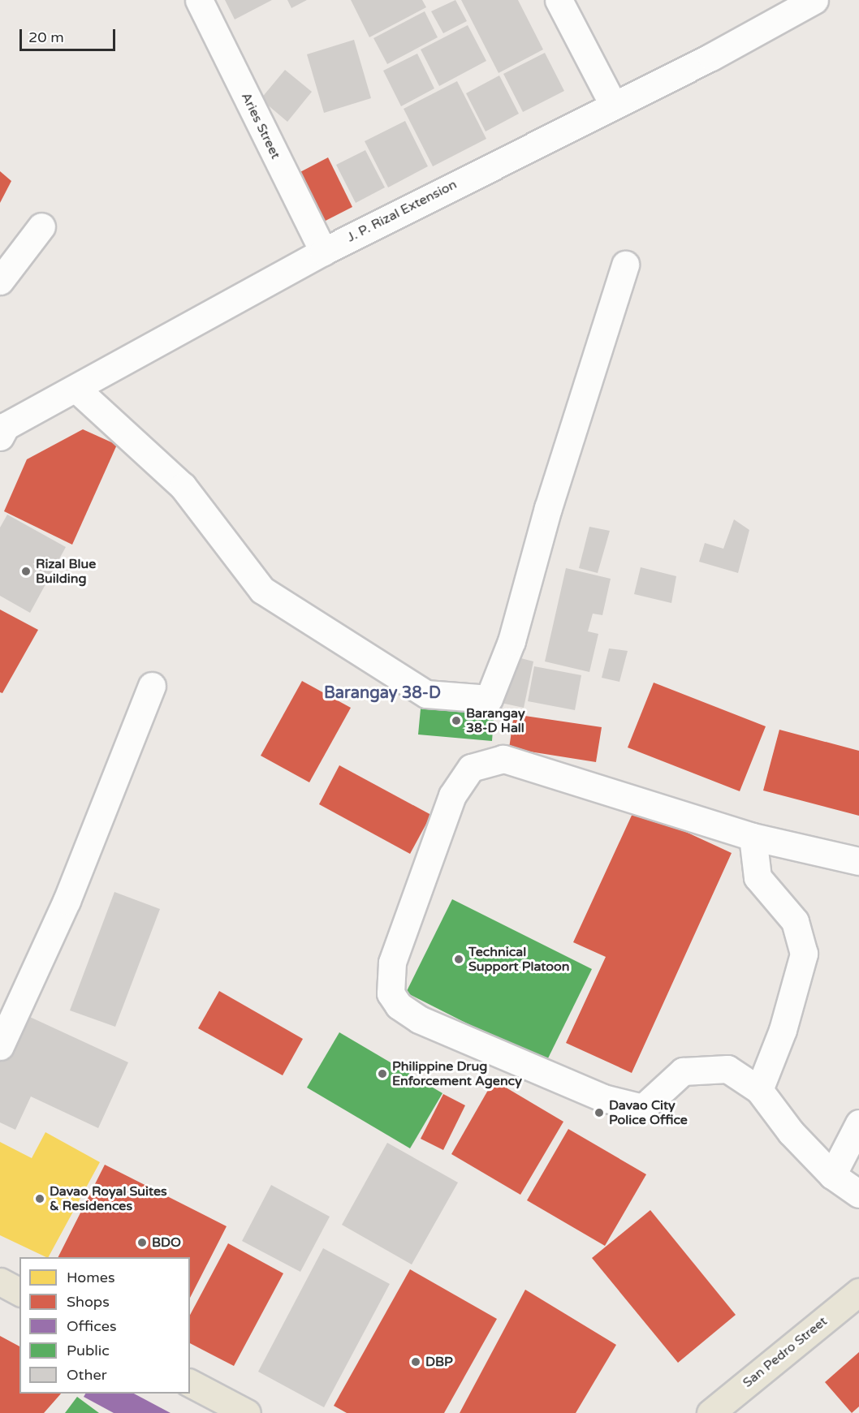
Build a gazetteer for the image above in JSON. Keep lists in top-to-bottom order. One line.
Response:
{"streets":{"main road":["San Pedro Street"],"street":["Aries Street","J. P. Rizal Extension"]},"crossings":[["Aries Street","J. P. Rizal Extension"]],"districts":["Barangay 38-D"],"places":["Rizal Blue Building","Barangay 38-D Hall","Technical Support Platoon","Philippine Drug Enforcement Agency","Davao City Police Office","Davao Royal Suites & Residences","BDO","DBP"],"legend":["Homes","Shops","Offices","Public","Other"],"scale_bar":"20 m"}
